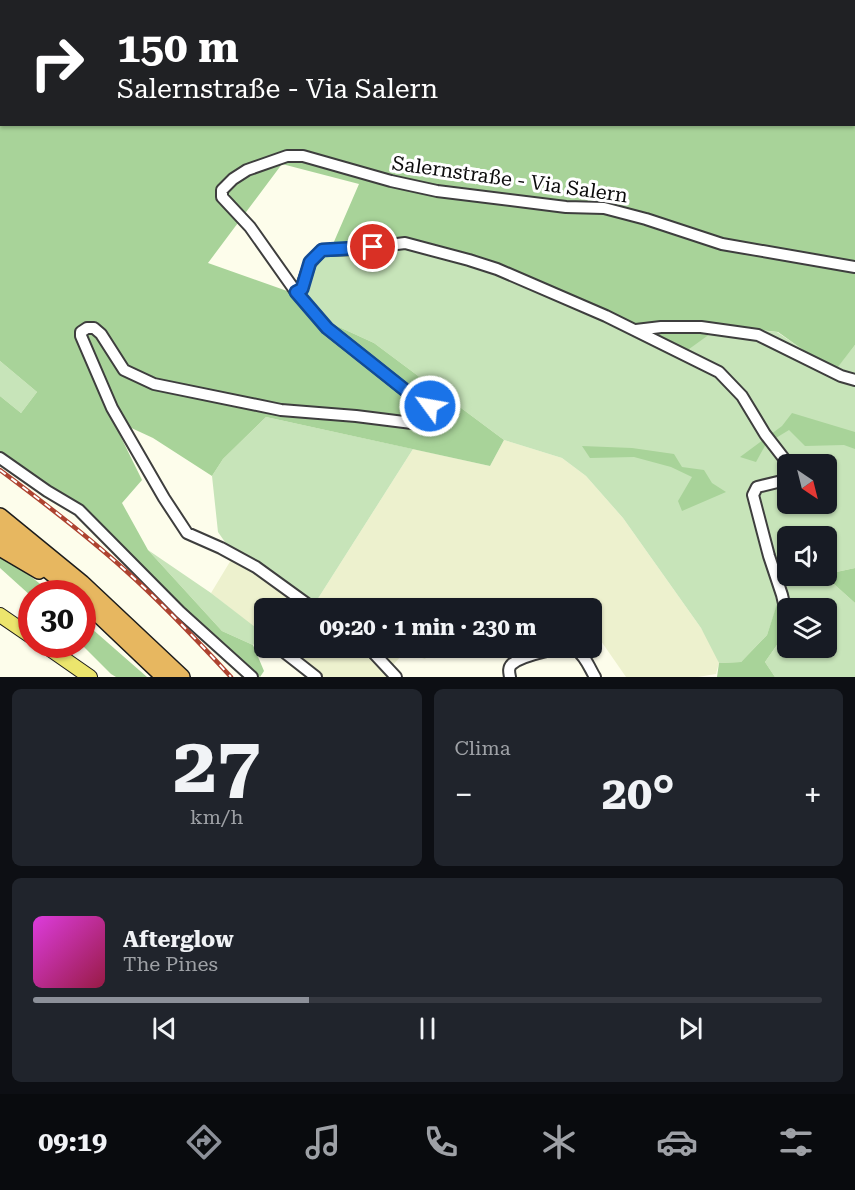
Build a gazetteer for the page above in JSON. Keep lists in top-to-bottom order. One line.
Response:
{"streets":{"street":["Salernstraße - Via Salern"]},"north":"bottom right","page":{"turn":["150 m","Salernstraße - Via Salern"],"limit":"30","trip":"09:20 · 1 min · 230 m","tile":[["27","km/h"],"Clima"],"heat":["−","20°","+"],"song":["Afterglow","The Pines"],"tabs":"09:19"}}
